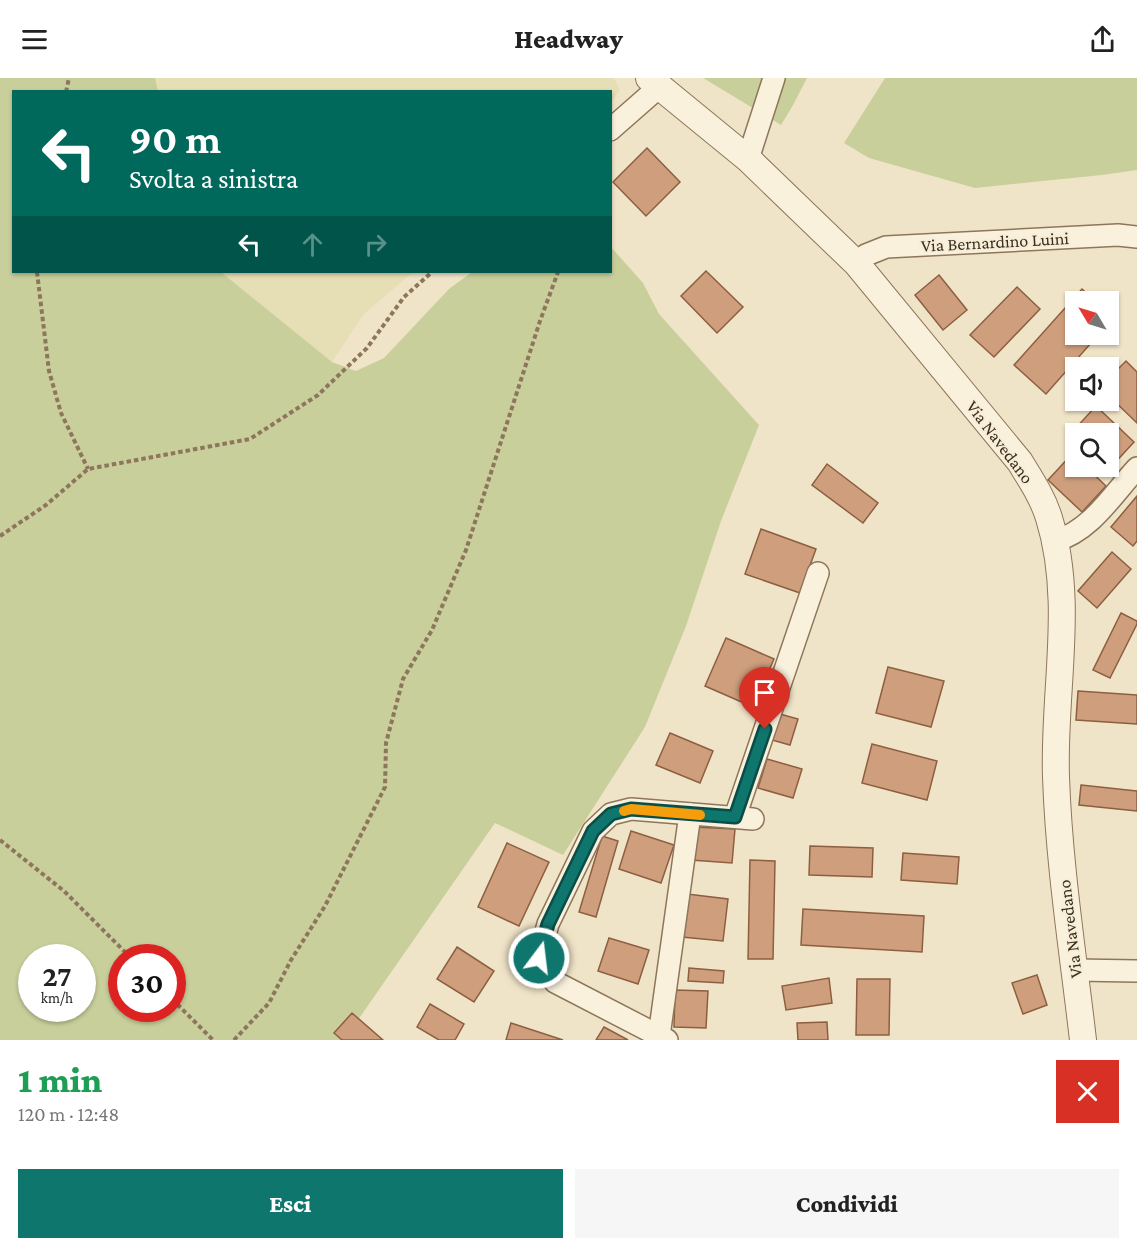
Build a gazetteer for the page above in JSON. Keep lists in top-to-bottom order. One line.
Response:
{"streets":{"street":["Via Bernardino Luini","Via Navedano"]},"crossings":[["Via Bernardino Luini","Via Navedano"]],"north":"top left","page":{"header":"Headway","turn":["90 m","Svolta a sinistra"],"speed":"27 km/h","limit":"30","heading":["1 min","120 m · 12:48"],"buttons":["Esci","Condividi"]}}
